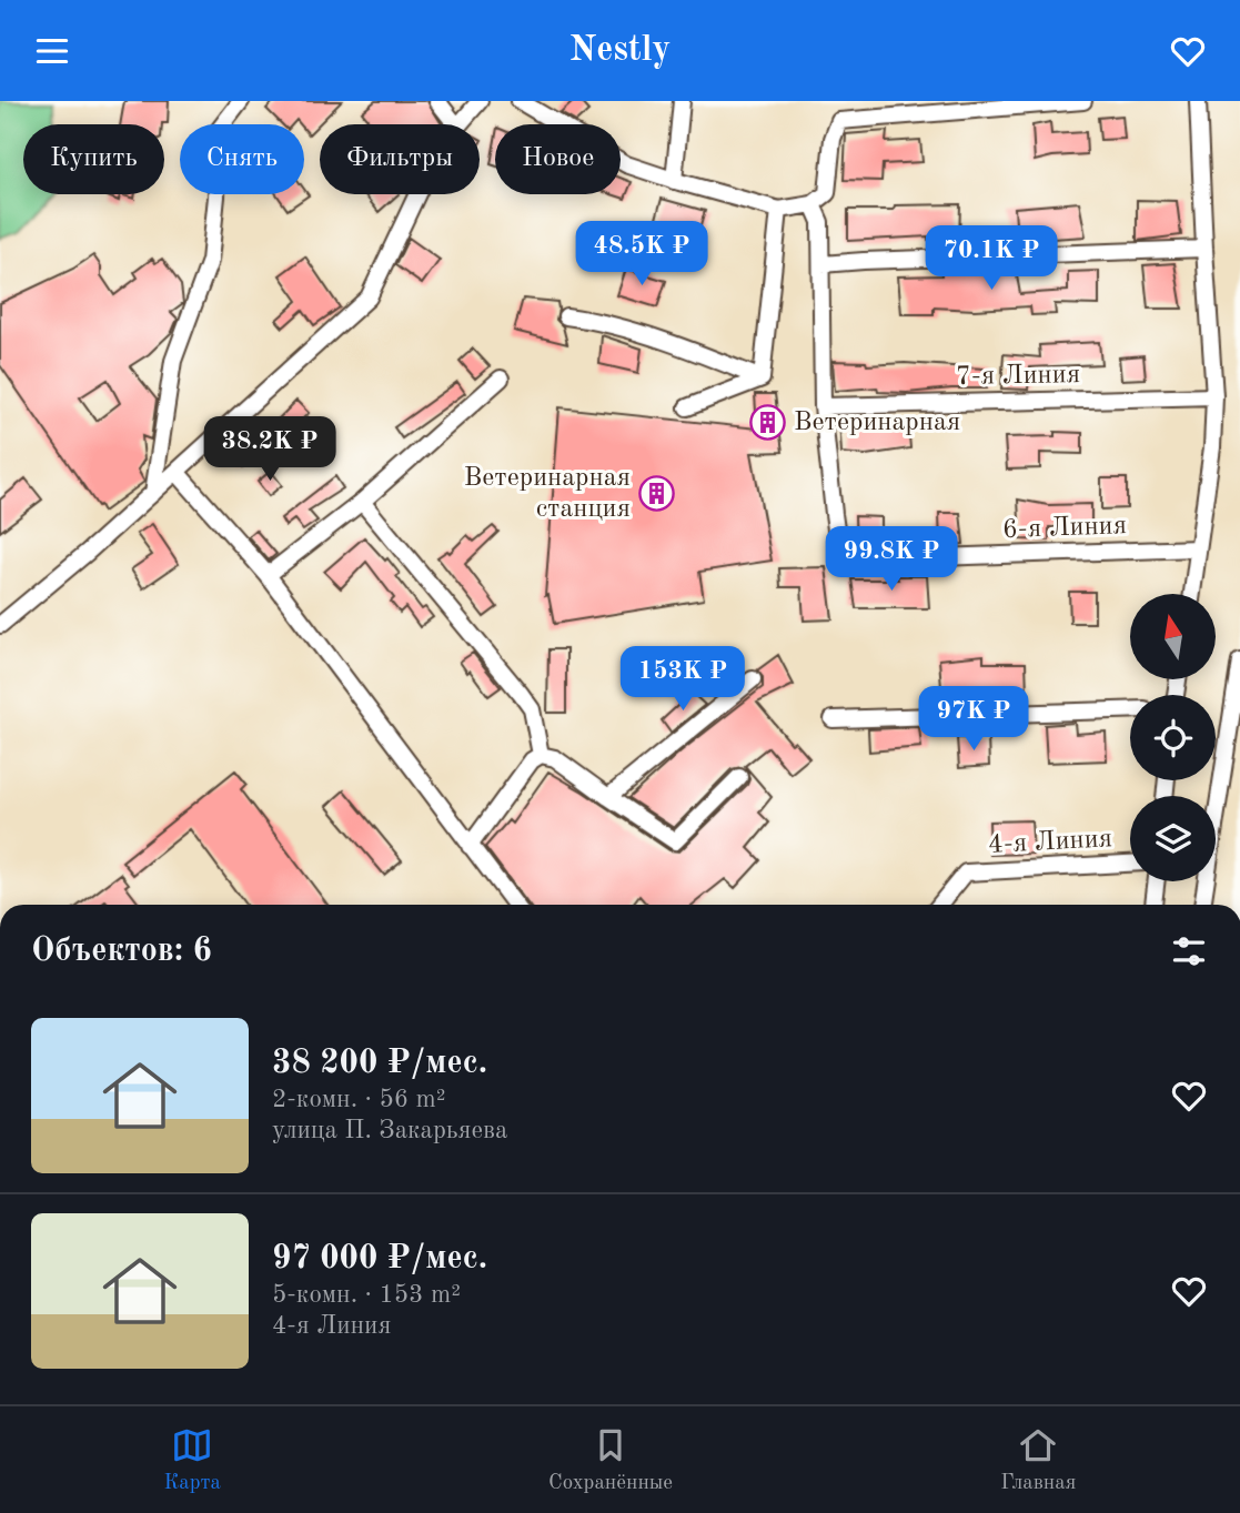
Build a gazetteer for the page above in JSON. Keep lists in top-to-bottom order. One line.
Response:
{"streets":{"street":["7-я Линия","6-я Линия","4-я Линия"]},"crossings":[["7-я Линия","6-я Линия"]],"places":{"building":["Ветеринарная","Ветеринарная станция"]},"north":"top","page":{"header":"Nestly","chip":["Купить","Снять","Фильтры","Новое"],"price":["48.5K ₽","70.1K ₽","38.2K ₽","99.8K ₽","153K ₽","97K ₽"],"heading":"Объектов: 6","list":[{"name":"38 200 ₽/мес.","note":"2-комн. · 56 m² · улица П. Закарьяева"},{"name":"97 000 ₽/мес.","note":"5-комн. · 153 m² · 4-я Линия"}],"tabs":["Карта","Сохранённые","Главная"]}}
